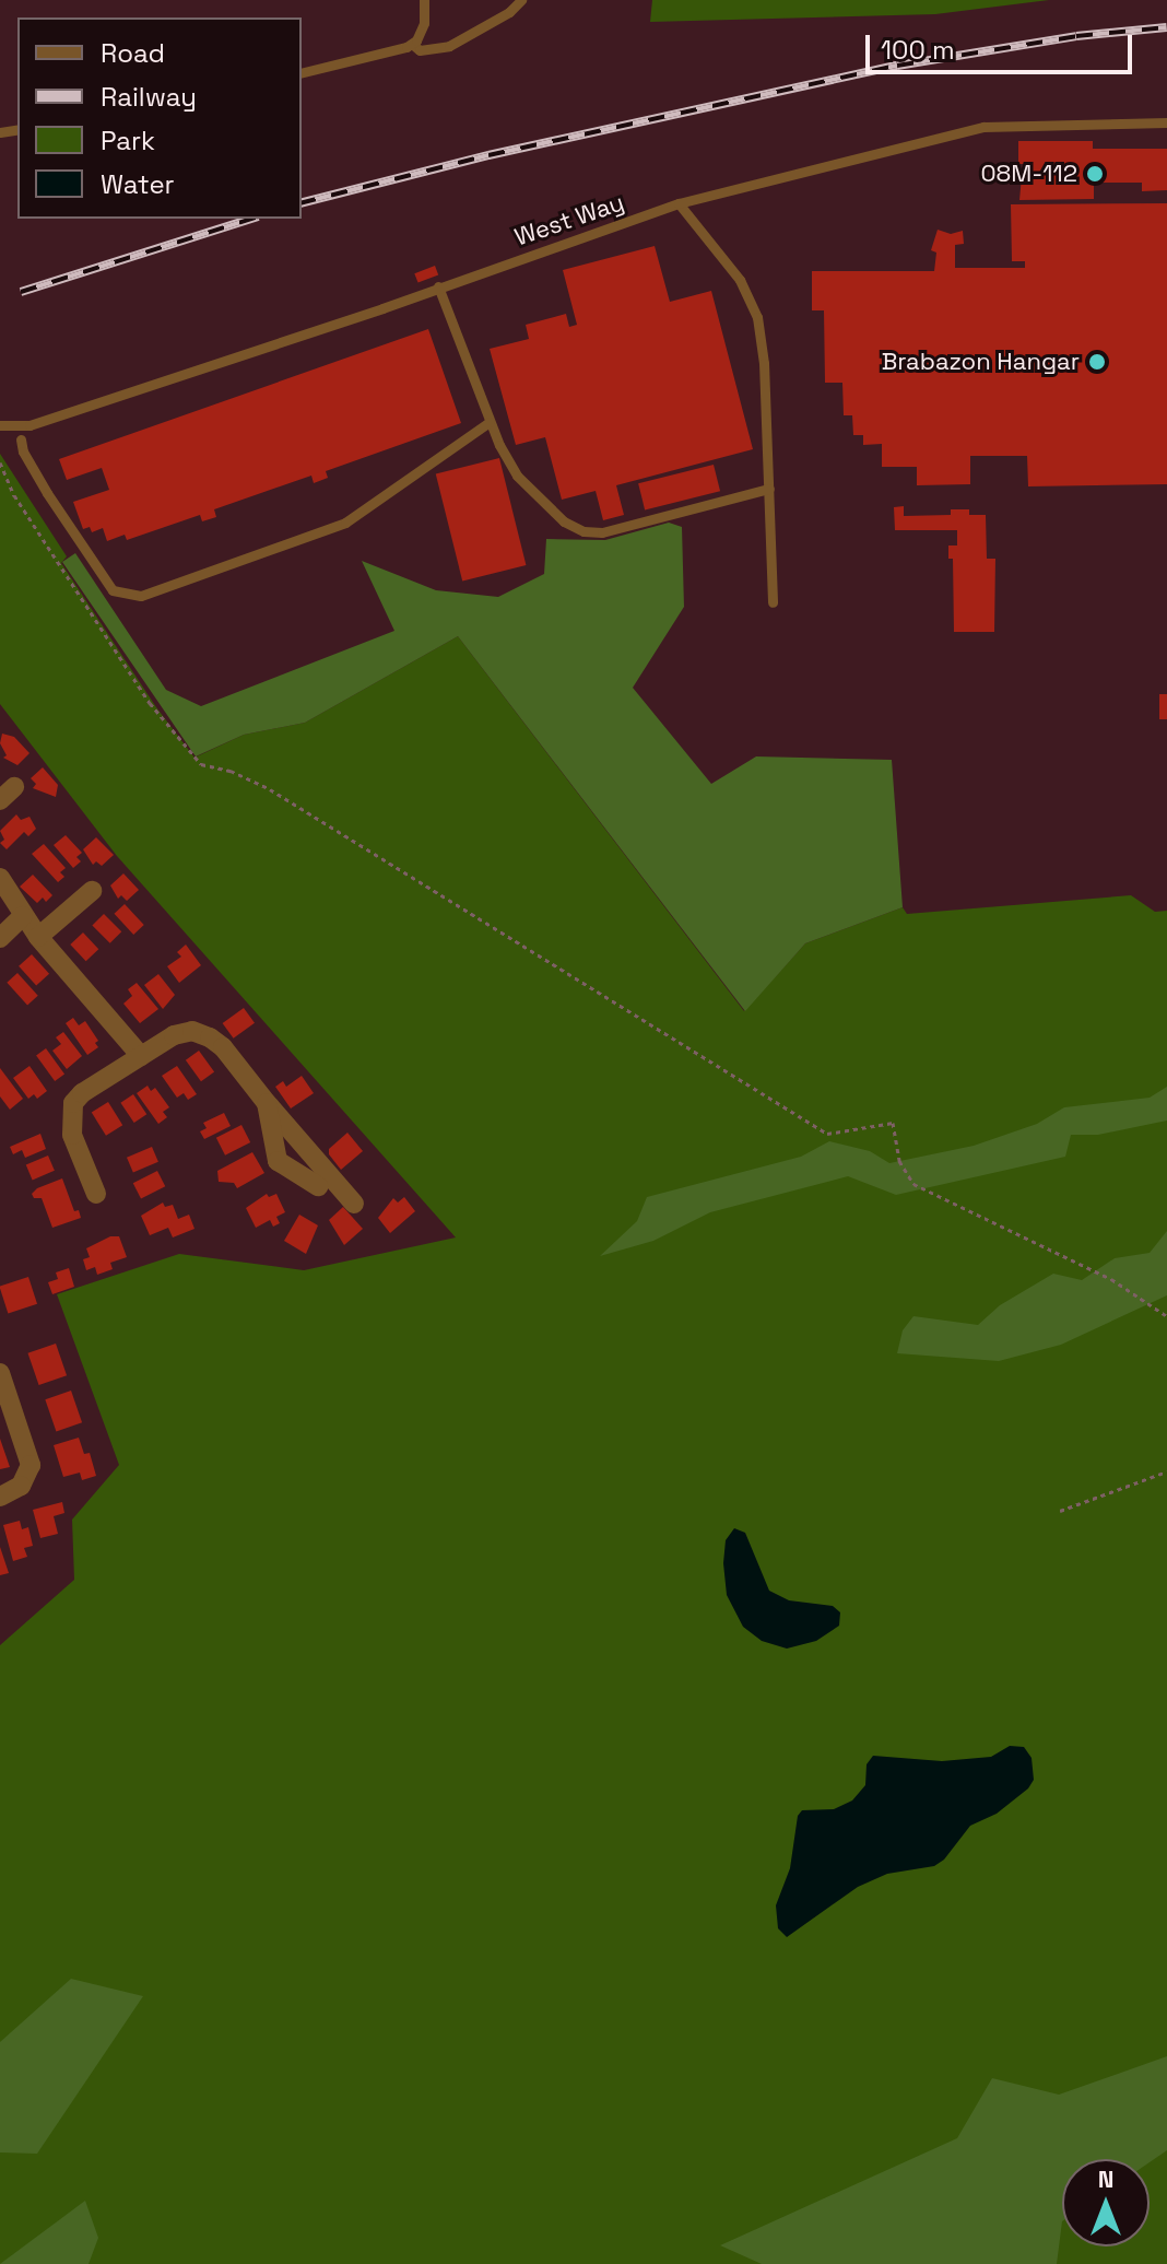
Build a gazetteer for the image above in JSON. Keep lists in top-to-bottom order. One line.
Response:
{"streets":{"lane":["West Way"]},"places":["08M-112","Brabazon Hangar"],"legend":["Road","Railway","Park","Water"],"scale_bar":"100 m","north":"top"}
